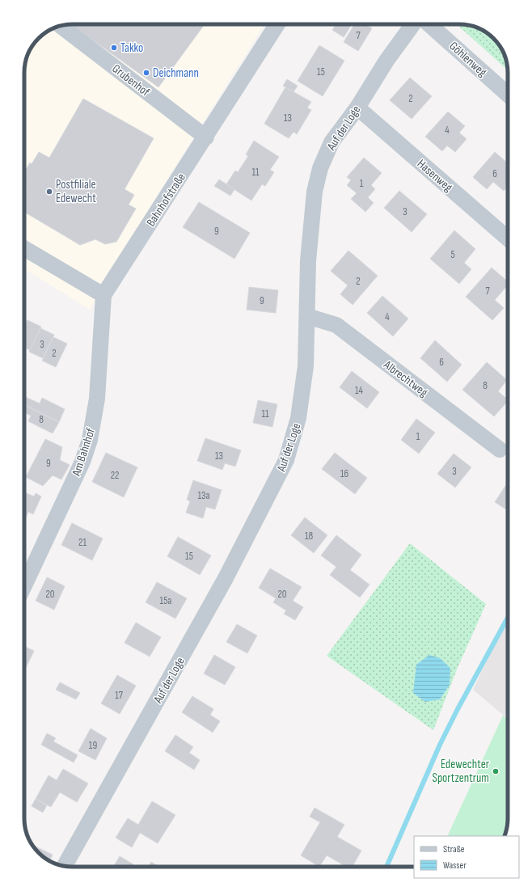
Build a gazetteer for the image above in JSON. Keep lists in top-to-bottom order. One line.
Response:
{"streets":{"street":["Göhlenweg","Grubenhof","Auf der Loge","Hasenweg","Bahnhofstraße","Albrechtweg","Am Bahnhof"]},"crossings":[["Grubenhof","Bahnhofstraße"],["Auf der Loge","Hasenweg"],["Auf der Loge","Albrechtweg"],["Bahnhofstraße","Am Bahnhof"]],"places":["Takko","Deichmann","Postfiliale Edewecht","Edewechter Sportzentrum"],"house_numbers":["7","15","2","13","4","11","6","1","3","9","5","2","7","9","4","3","2","6","8","14","11","8","1","13","9","3","16","22","13a","18","21","15","20","20","15a","17","19"],"legend":["Straße","Wasser"]}
